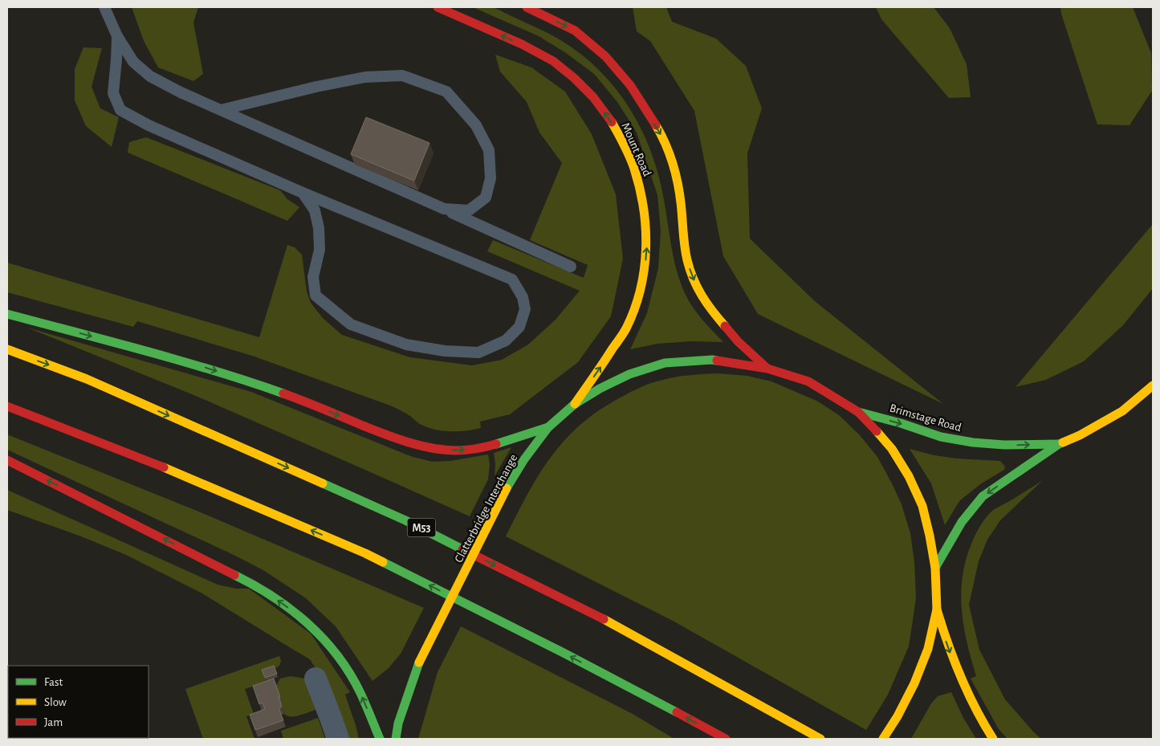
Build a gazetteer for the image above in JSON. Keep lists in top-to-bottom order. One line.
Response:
{"streets":{"main road":["Mount Road","Brimstage Road","Clatterbridge Interchange","M53"]},"crossings":[["Mount Road","Clatterbridge Interchange"],["Brimstage Road","Clatterbridge Interchange"]],"legend":["Fast","Slow","Jam"]}
